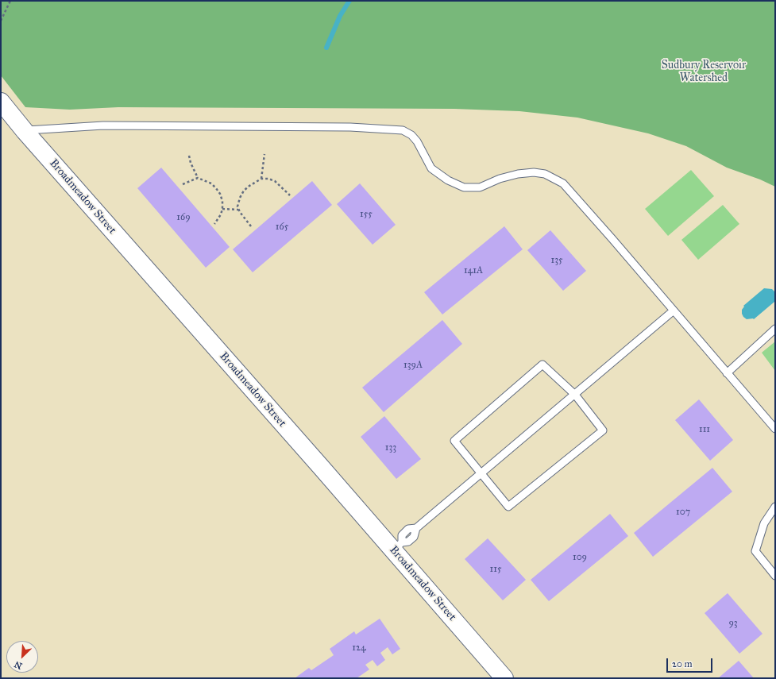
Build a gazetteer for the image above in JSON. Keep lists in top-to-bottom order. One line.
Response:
{"streets":{"street":["Broadmeadow Street"]},"parks":["Sudbury Reservoir Watershed"],"house_numbers":["155","169","165","135","141A","139A","111","133","107","109","115","93","124"],"scale_bar":"20 m","north":"bottom left"}
